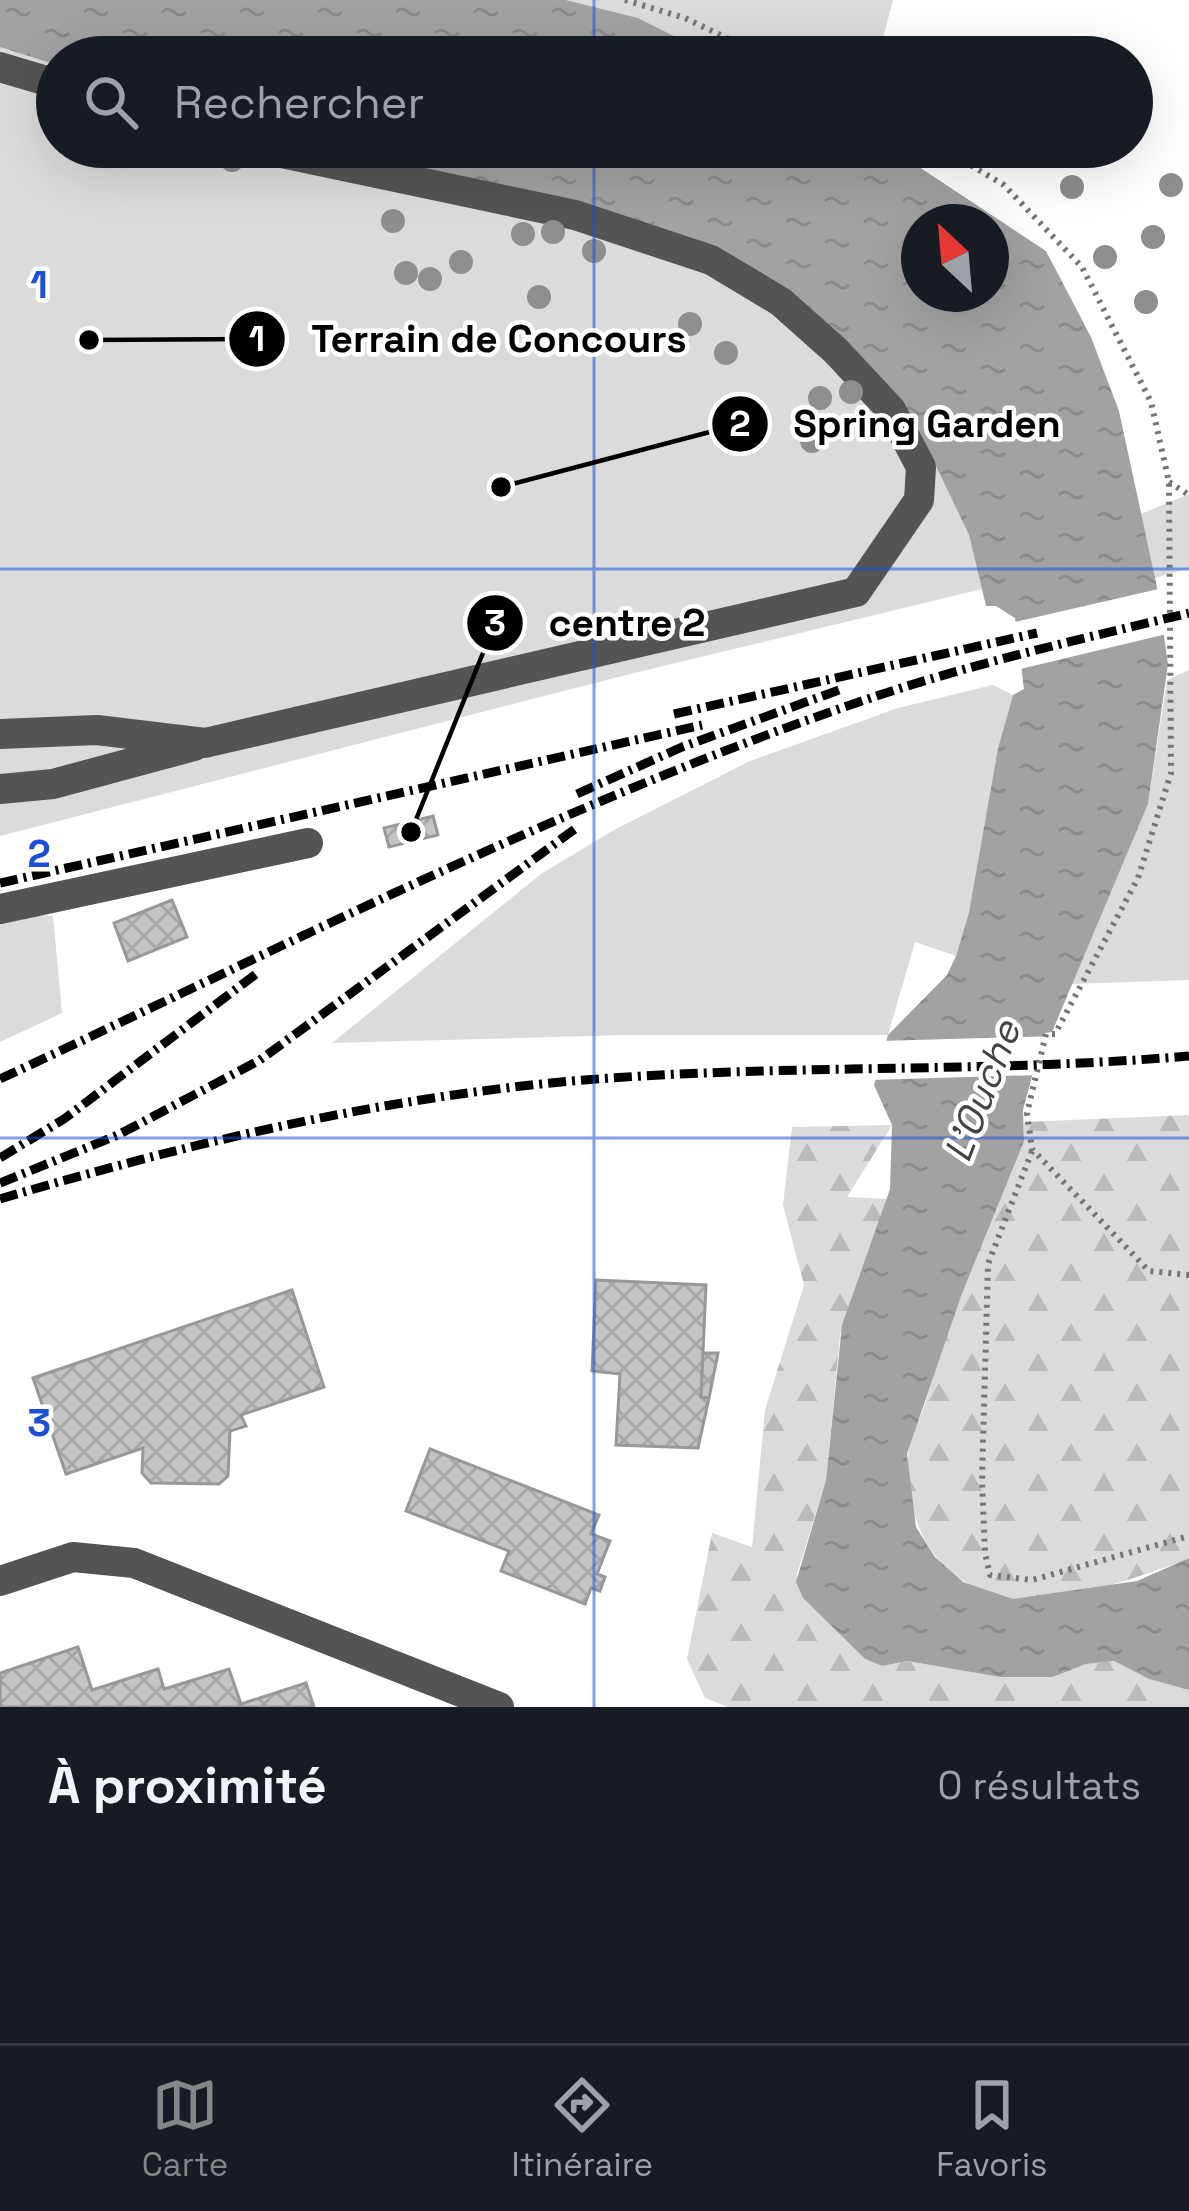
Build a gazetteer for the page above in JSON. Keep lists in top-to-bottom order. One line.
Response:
{"water":["L'Ouche"],"places":["Terrain de Concours","Spring Garden","centre 2"],"north":"top left","page":{"search":"Rechercher","heading":["À proximité","0 résultats"],"nav":["Carte","Itinéraire","Favoris"]},"grid":{"rows":["1","2","3"]}}
